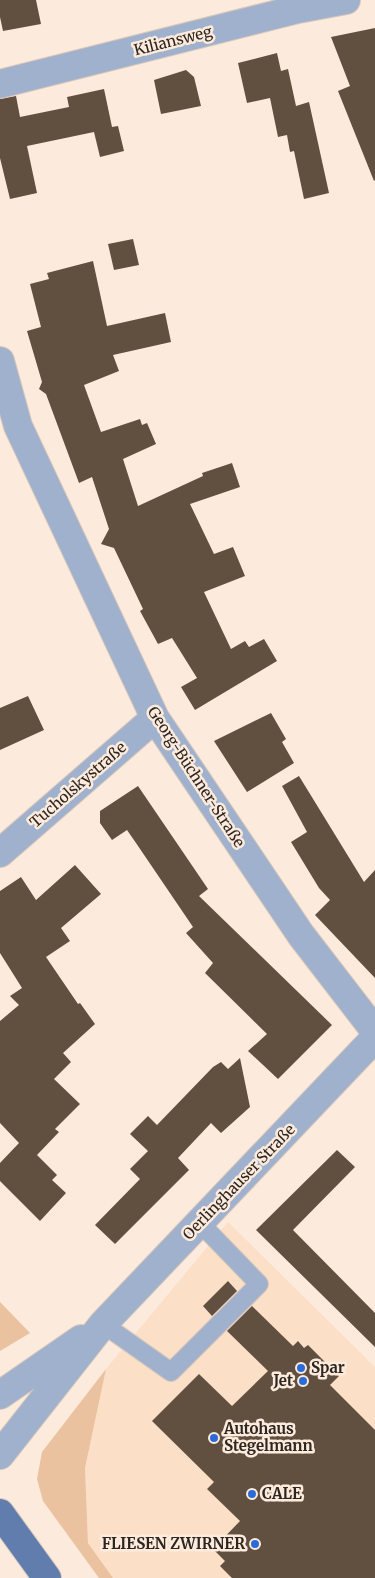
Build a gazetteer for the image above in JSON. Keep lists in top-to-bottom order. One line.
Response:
{"streets":{"street":["Kiliansweg","Georg-Büchner-Straße","Tucholskystraße","Oerlinghauser Straße"]},"crossings":[["Georg-Büchner-Straße","Tucholskystraße"]],"places":["Spar","Jet","Autohaus Stegelmann","CALE","FLIESEN ZWIRNER"]}
